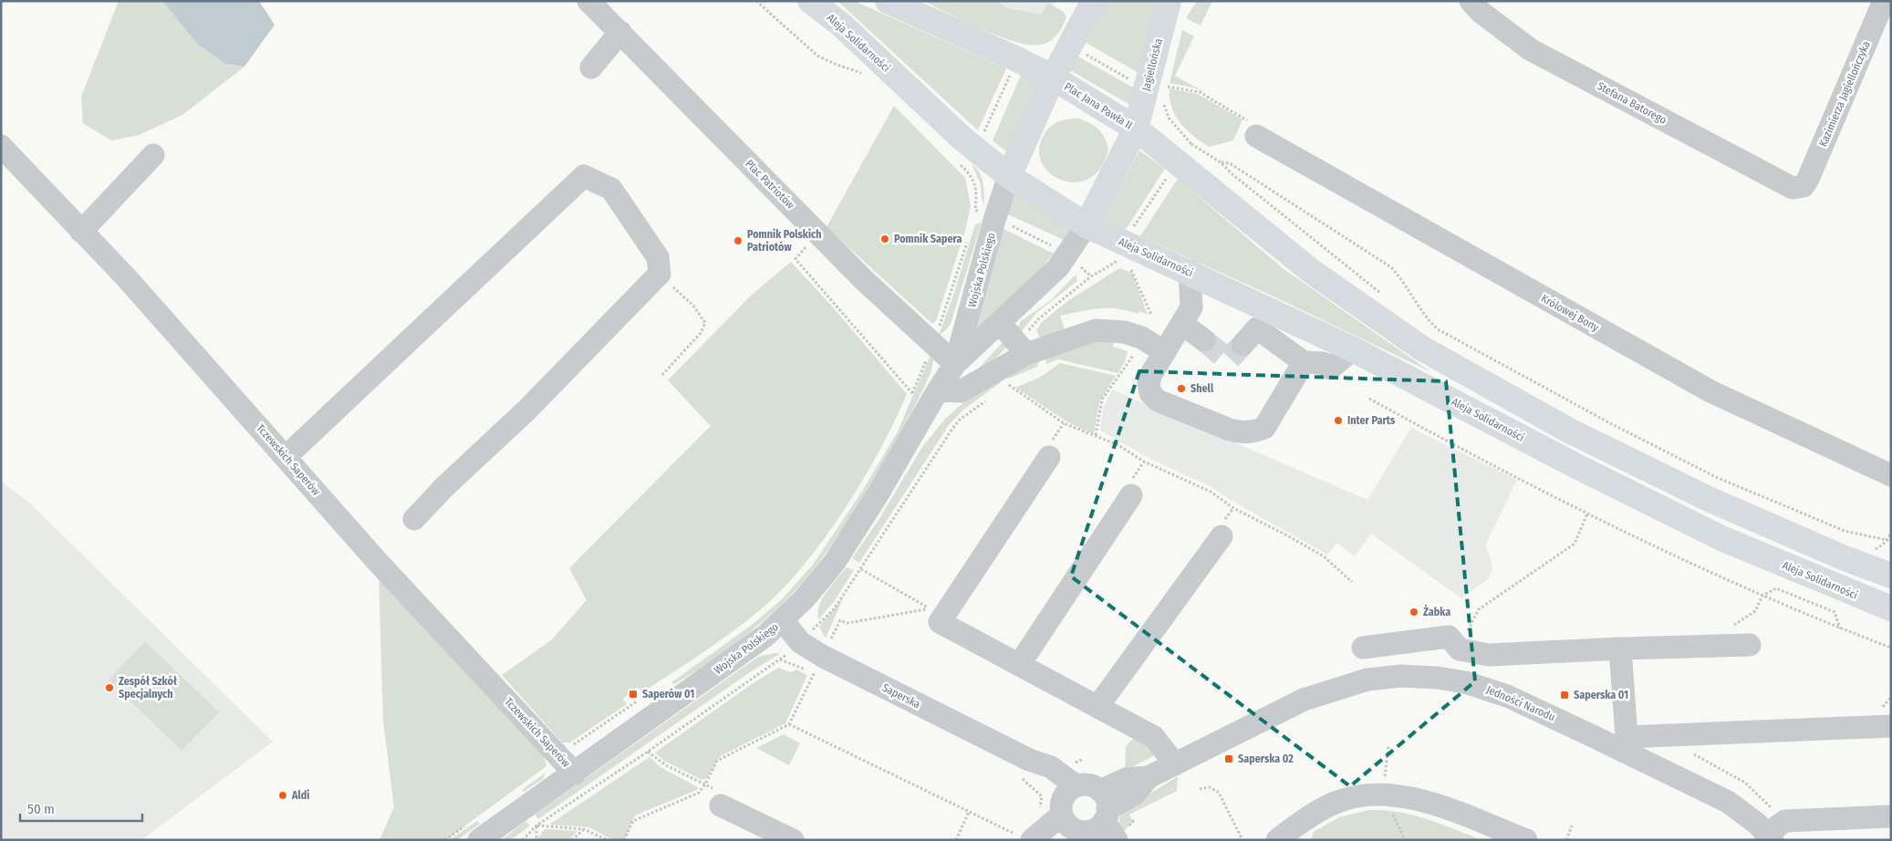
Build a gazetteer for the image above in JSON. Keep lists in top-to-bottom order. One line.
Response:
{"streets":{"main road":["Aleja Solidarności","Jagiellońska","Plac Jana Pawła II"],"street":["Kazimierza Jagiellończyka","Stefana Batorego","Plac Patriotów","Wojska Polskiego","Królowej Bony","Tczewskich Saperów","Saperska","Jedności Narodu"]},"crossings":[["Aleja Solidarności","Plac Jana Pawła II"],["Aleja Solidarności","Wojska Polskiego"],["Jagiellońska","Plac Jana Pawła II"],["Kazimierza Jagiellończyka","Stefana Batorego"],["Plac Jana Pawła II","Wojska Polskiego"],["Plac Patriotów","Wojska Polskiego"],["Wojska Polskiego","Tczewskich Saperów"],["Wojska Polskiego","Saperska"],["Saperska","Jedności Narodu"]],"places":{"other":["Pomnik Sapera","Pomnik Polskich Patriotów","Shell","Inter Parts","Żabka","Zespół Szkół Specjalnych","Aldi"],"transit":["Saperów 01","Saperska 01","Saperska 02"]},"scale_bar":"50 m"}
